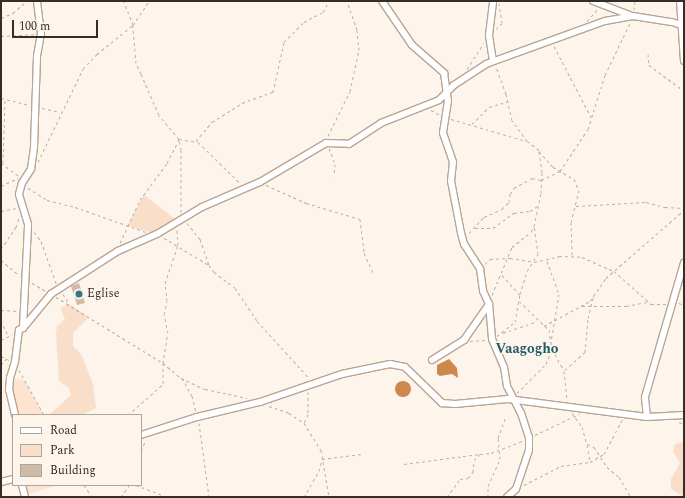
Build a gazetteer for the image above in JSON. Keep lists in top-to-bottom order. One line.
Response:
{"districts":["Vaagogho"],"places":["Eglise"],"legend":["Road","Park","Building"],"scale_bar":"100 m"}
